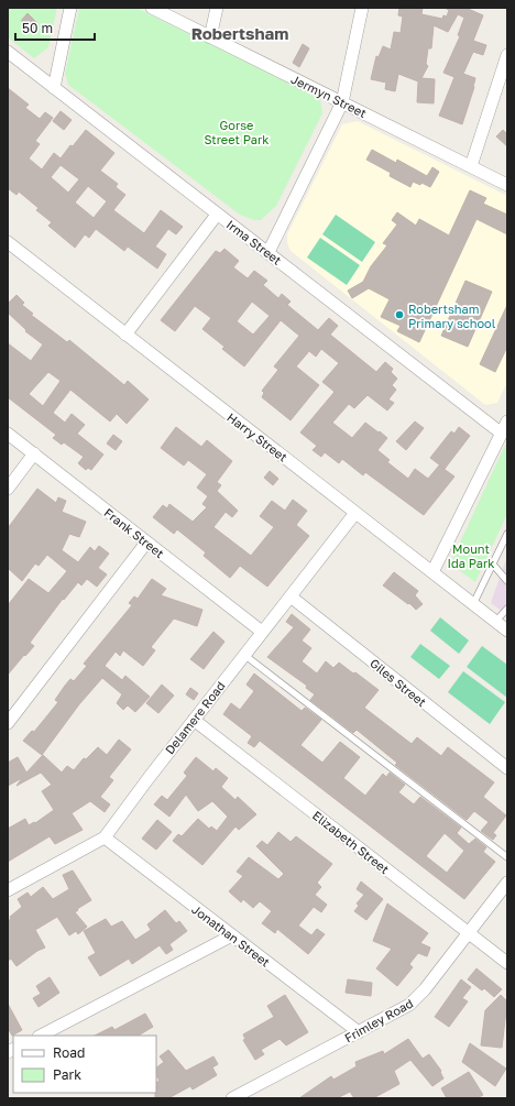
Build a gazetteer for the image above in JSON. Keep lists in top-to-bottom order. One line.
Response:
{"streets":{"street":["Jermyn Street","Irma Street","Harry Street","Frank Street","Giles Street","Delamere Road","Elizabeth Street","Jonathan Street","Frimley Road"]},"crossings":[["Harry Street","Delamere Road"],["Frank Street","Delamere Road"],["Giles Street","Delamere Road"],["Delamere Road","Elizabeth Street"],["Delamere Road","Jonathan Street"],["Elizabeth Street","Frimley Road"],["Jonathan Street","Frimley Road"]],"districts":["Robertsham"],"parks":["Gorse Street Park","Mount Ida Park"],"places":["Robertsham Primary school"],"legend":["Road","Park"],"scale_bar":"50 m"}
